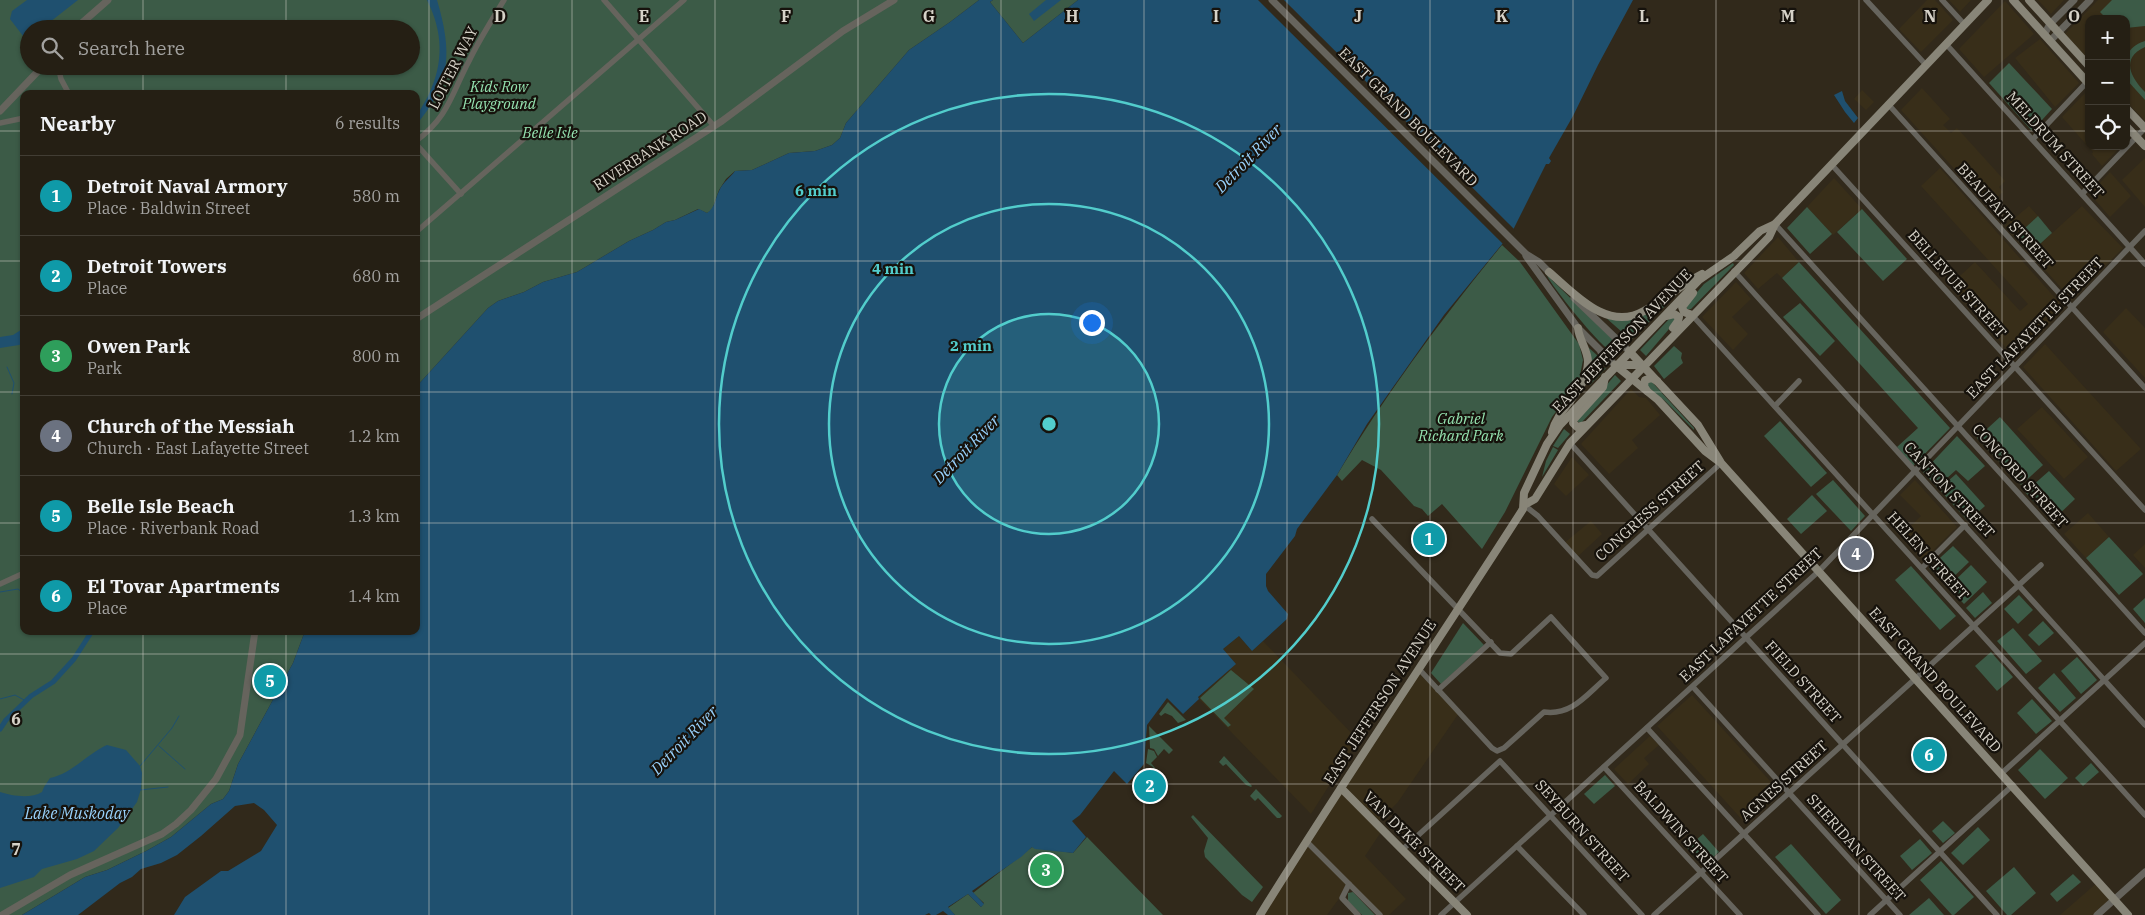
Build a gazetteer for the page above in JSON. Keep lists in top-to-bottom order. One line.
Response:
{"streets":{"main road":["EAST GRAND BOULEVARD","EAST JEFFERSON AVENUE","VAN DYKE STREET"],"street":["LOITER WAY","MELDRUM STREET","RIVERBANK ROAD","BEAUFAIT STREET","BELLEVUE STREET","EAST LAFAYETTE STREET","CONCORD STREET","CANTON STREET","CONGRESS STREET","HELEN STREET","FIELD STREET","AGNES STREET","SEYBURN STREET","BALDWIN STREET","SHERIDAN STREET"]},"crossings":[["EAST GRAND BOULEVARD","EAST LAFAYETTE STREET"],["EAST GRAND BOULEVARD","EAST JEFFERSON AVENUE"],["EAST GRAND BOULEVARD","CONGRESS STREET"],["EAST GRAND BOULEVARD","AGNES STREET"],["MELDRUM STREET","EAST LAFAYETTE STREET"],["MELDRUM STREET","EAST JEFFERSON AVENUE"],["BEAUFAIT STREET","EAST LAFAYETTE STREET"],["BEAUFAIT STREET","EAST JEFFERSON AVENUE"],["BELLEVUE STREET","EAST LAFAYETTE STREET"],["BELLEVUE STREET","EAST JEFFERSON AVENUE"],["EAST LAFAYETTE STREET","CONCORD STREET"],["EAST LAFAYETTE STREET","CANTON STREET"],["EAST LAFAYETTE STREET","HELEN STREET"],["EAST LAFAYETTE STREET","FIELD STREET"],["EAST LAFAYETTE STREET","SEYBURN STREET"],["EAST LAFAYETTE STREET","BALDWIN STREET"],["EAST LAFAYETTE STREET","VAN DYKE STREET"],["EAST LAFAYETTE STREET","SHERIDAN STREET"],["EAST JEFFERSON AVENUE","CONCORD STREET"],["EAST JEFFERSON AVENUE","CANTON STREET"],["EAST JEFFERSON AVENUE","CONGRESS STREET"],["EAST JEFFERSON AVENUE","HELEN STREET"],["EAST JEFFERSON AVENUE","FIELD STREET"],["EAST JEFFERSON AVENUE","VAN DYKE STREET"],["CANTON STREET","AGNES STREET"],["CONGRESS STREET","FIELD STREET"],["HELEN STREET","AGNES STREET"],["FIELD STREET","AGNES STREET"],["AGNES STREET","BALDWIN STREET"],["AGNES STREET","SHERIDAN STREET"],["SEYBURN STREET","VAN DYKE STREET"]],"water":["Detroit River","Lake Muskoday"],"parks":["Kids Row Playground","Belle Isle","Gabriel Richard Park"],"page":{"map_buttons":["+","−"],"search":"Search here","heading":["Nearby","6 results"],"list":[{"mark":"1","name":"Detroit Naval Armory","note":"Place · Baldwin Street","value":"580 m"},{"mark":"2","name":"Detroit Towers","note":"Place","value":"680 m"},{"mark":"3","name":"Owen Park","note":"Park","value":"800 m"},{"mark":"4","name":"Church of the Messiah","note":"Church · East Lafayette Street","value":"1.2 km"},{"mark":"5","name":"Belle Isle Beach","note":"Place · Riverbank Road","value":"1.3 km"},{"mark":"6","name":"El Tovar Apartments","note":"Place","value":"1.4 km"}],"pins":["1","4","5","6","2","3"]},"grid":{"columns":["D","E","F","G","H","I","J","K","L","M","N","O"],"rows":["6","7"]},"rings":["6 min","4 min","2 min"]}
